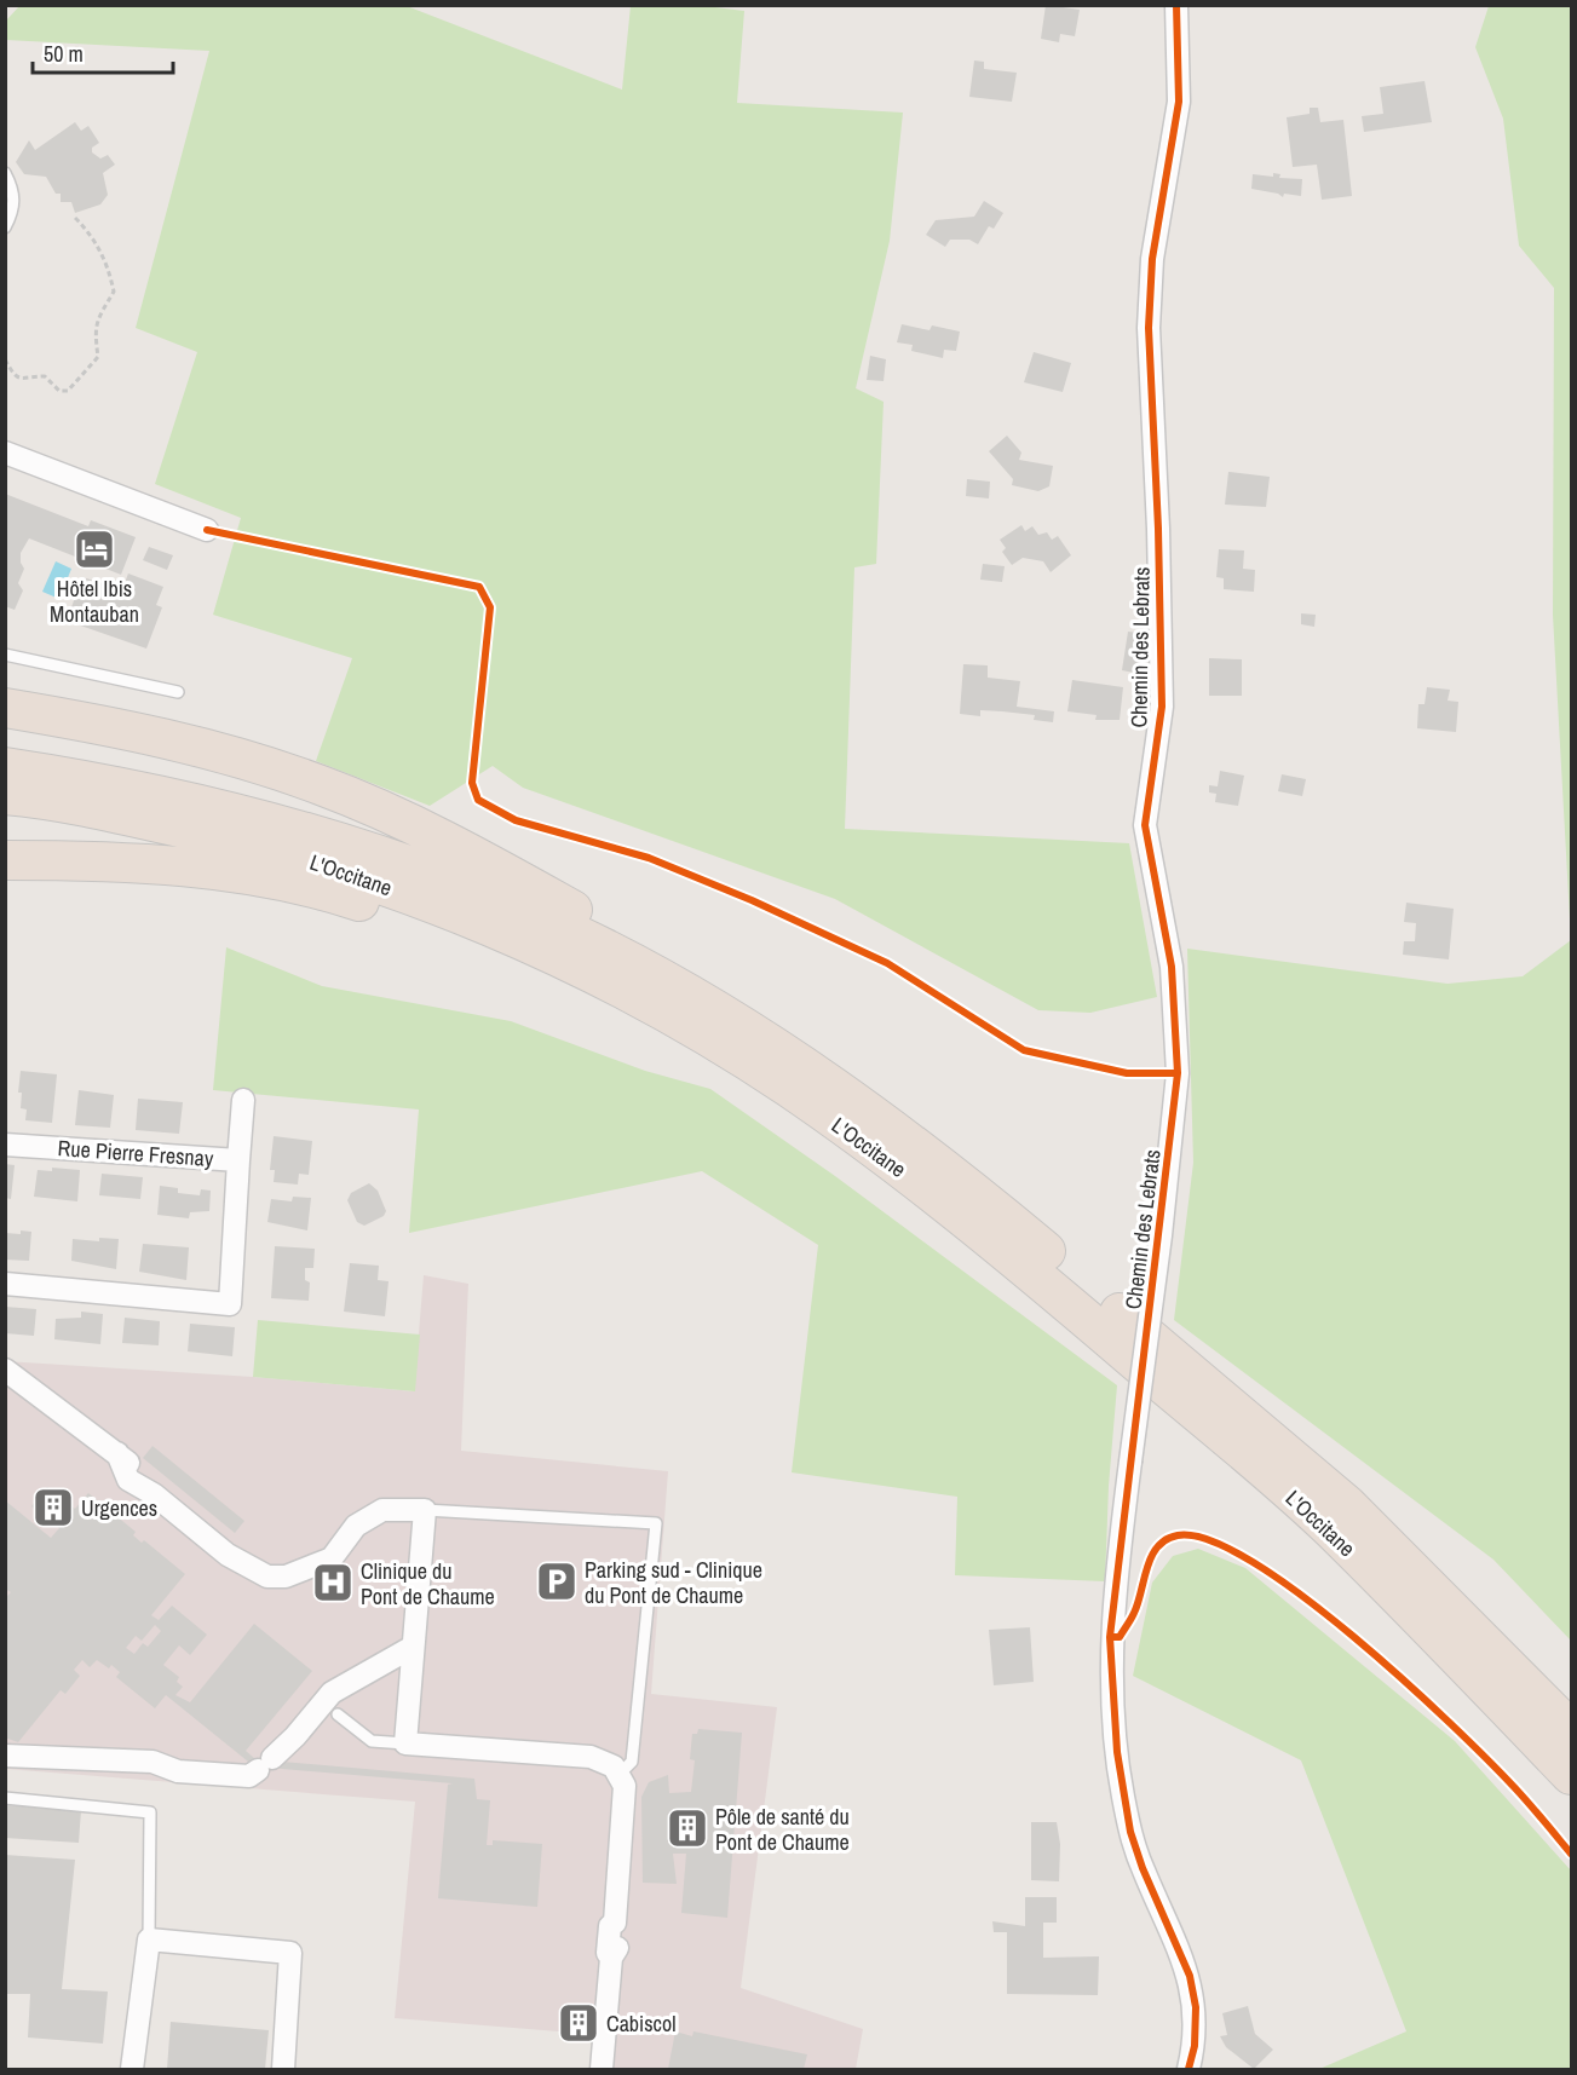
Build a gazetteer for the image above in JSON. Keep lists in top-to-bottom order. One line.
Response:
{"streets":{"highway":["L'Occitane"],"street":["Chemin des Lebrats","Rue Pierre Fresnay"]},"places":{"hotel":["Hôtel Ibis Montauban"],"building":["Urgences","Pôle de santé du Pont de Chaume","Cabiscol"],"parking":["Parking sud - Clinique du Pont de Chaume"],"hospital":["Clinique du Pont de Chaume"]},"scale_bar":"50 m"}
